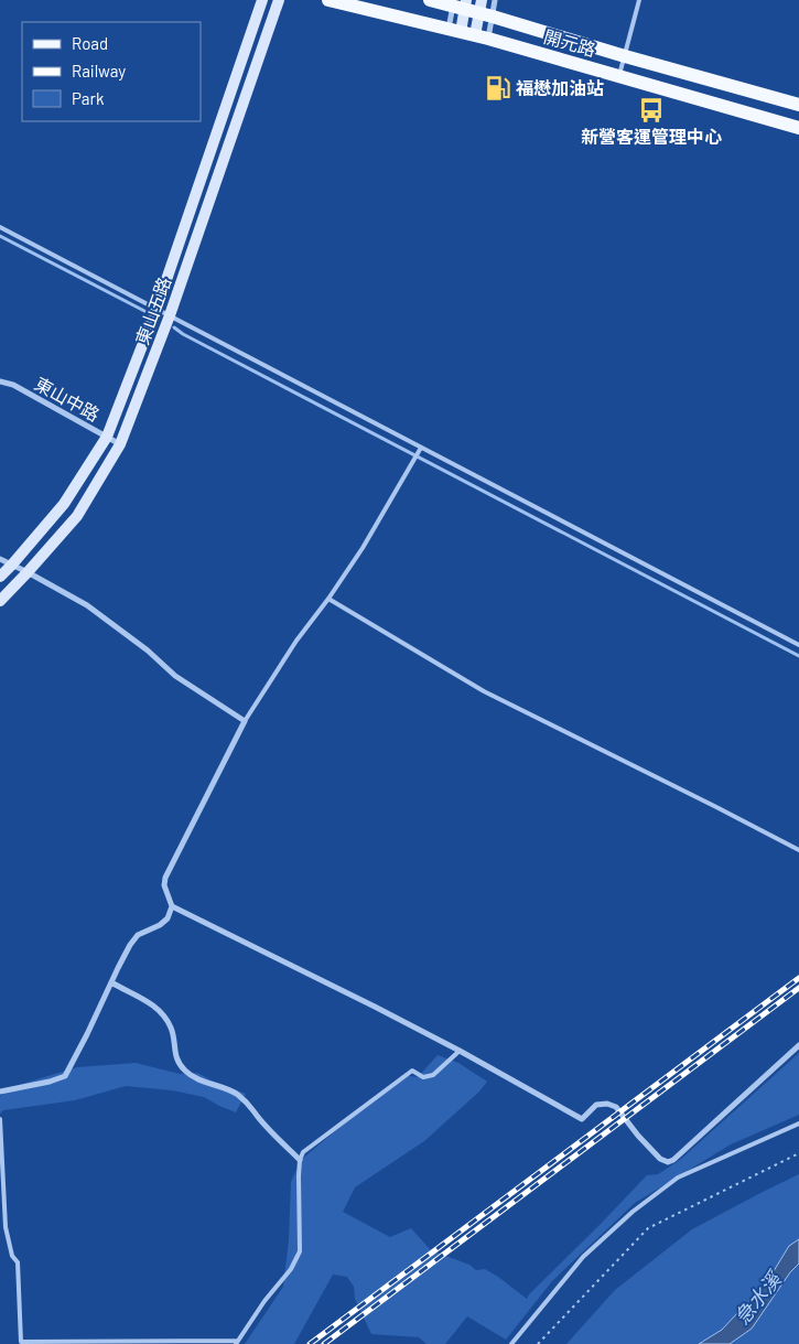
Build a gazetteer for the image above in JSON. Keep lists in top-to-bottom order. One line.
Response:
{"streets":{"main road":["開元路"],"street":["東山五路","東山中路"]},"crossings":[["東山五路","東山中路"]],"water":["急水溪"],"places":{"fuel station":["福懋加油站"],"bus stop":["新營客運管理中心"]},"legend":["Road","Railway","Park"]}
